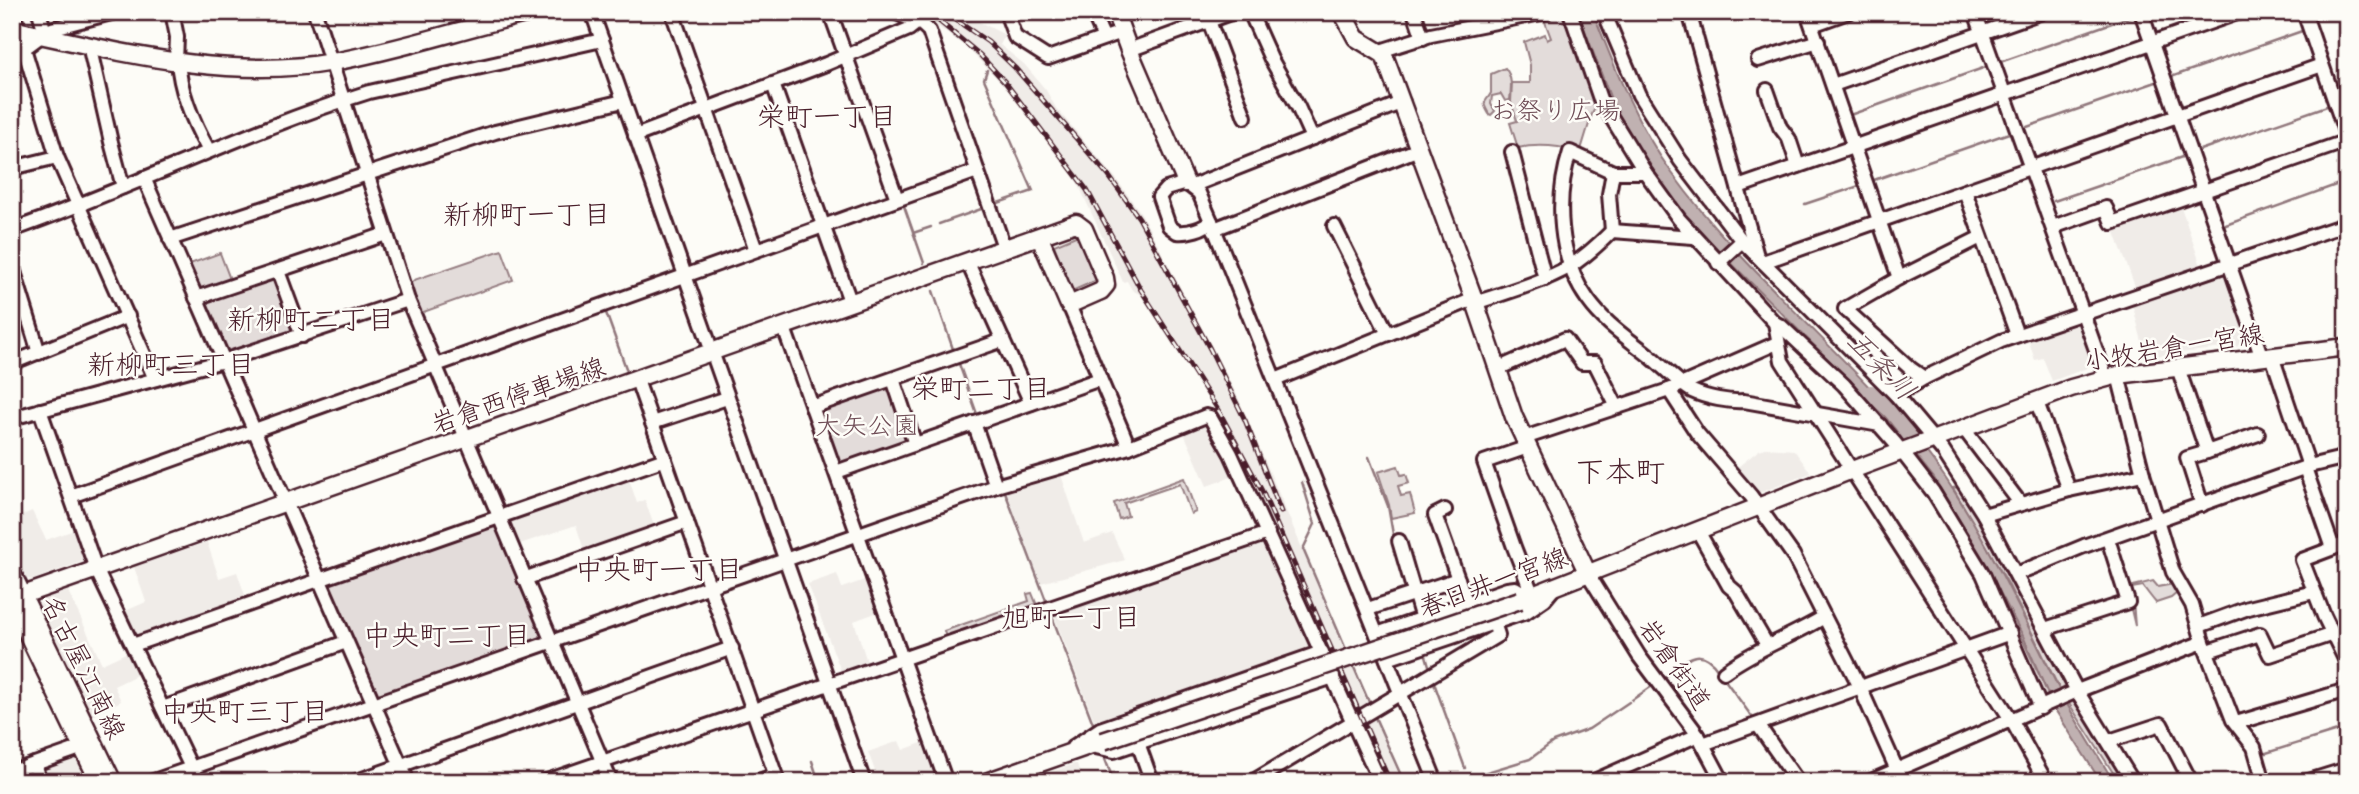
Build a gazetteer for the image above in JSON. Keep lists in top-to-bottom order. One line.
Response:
{"streets":{"main road":["小牧岩倉一宮線","岩倉西停車場線","春日井一宮線","名古屋江南線"],"street":["岩倉街道"]},"crossings":[["岩倉西停車場線","名古屋江南線"],["春日井一宮線","岩倉街道"]],"districts":["栄町一丁目","新柳町一丁目","新柳町二丁目","新柳町三丁目","栄町二丁目","下本町","中央町一丁目","旭町一丁目","中央町二丁目","中央町三丁目"],"water":["五条川"],"parks":["お祭り広場","大矢公園"]}
